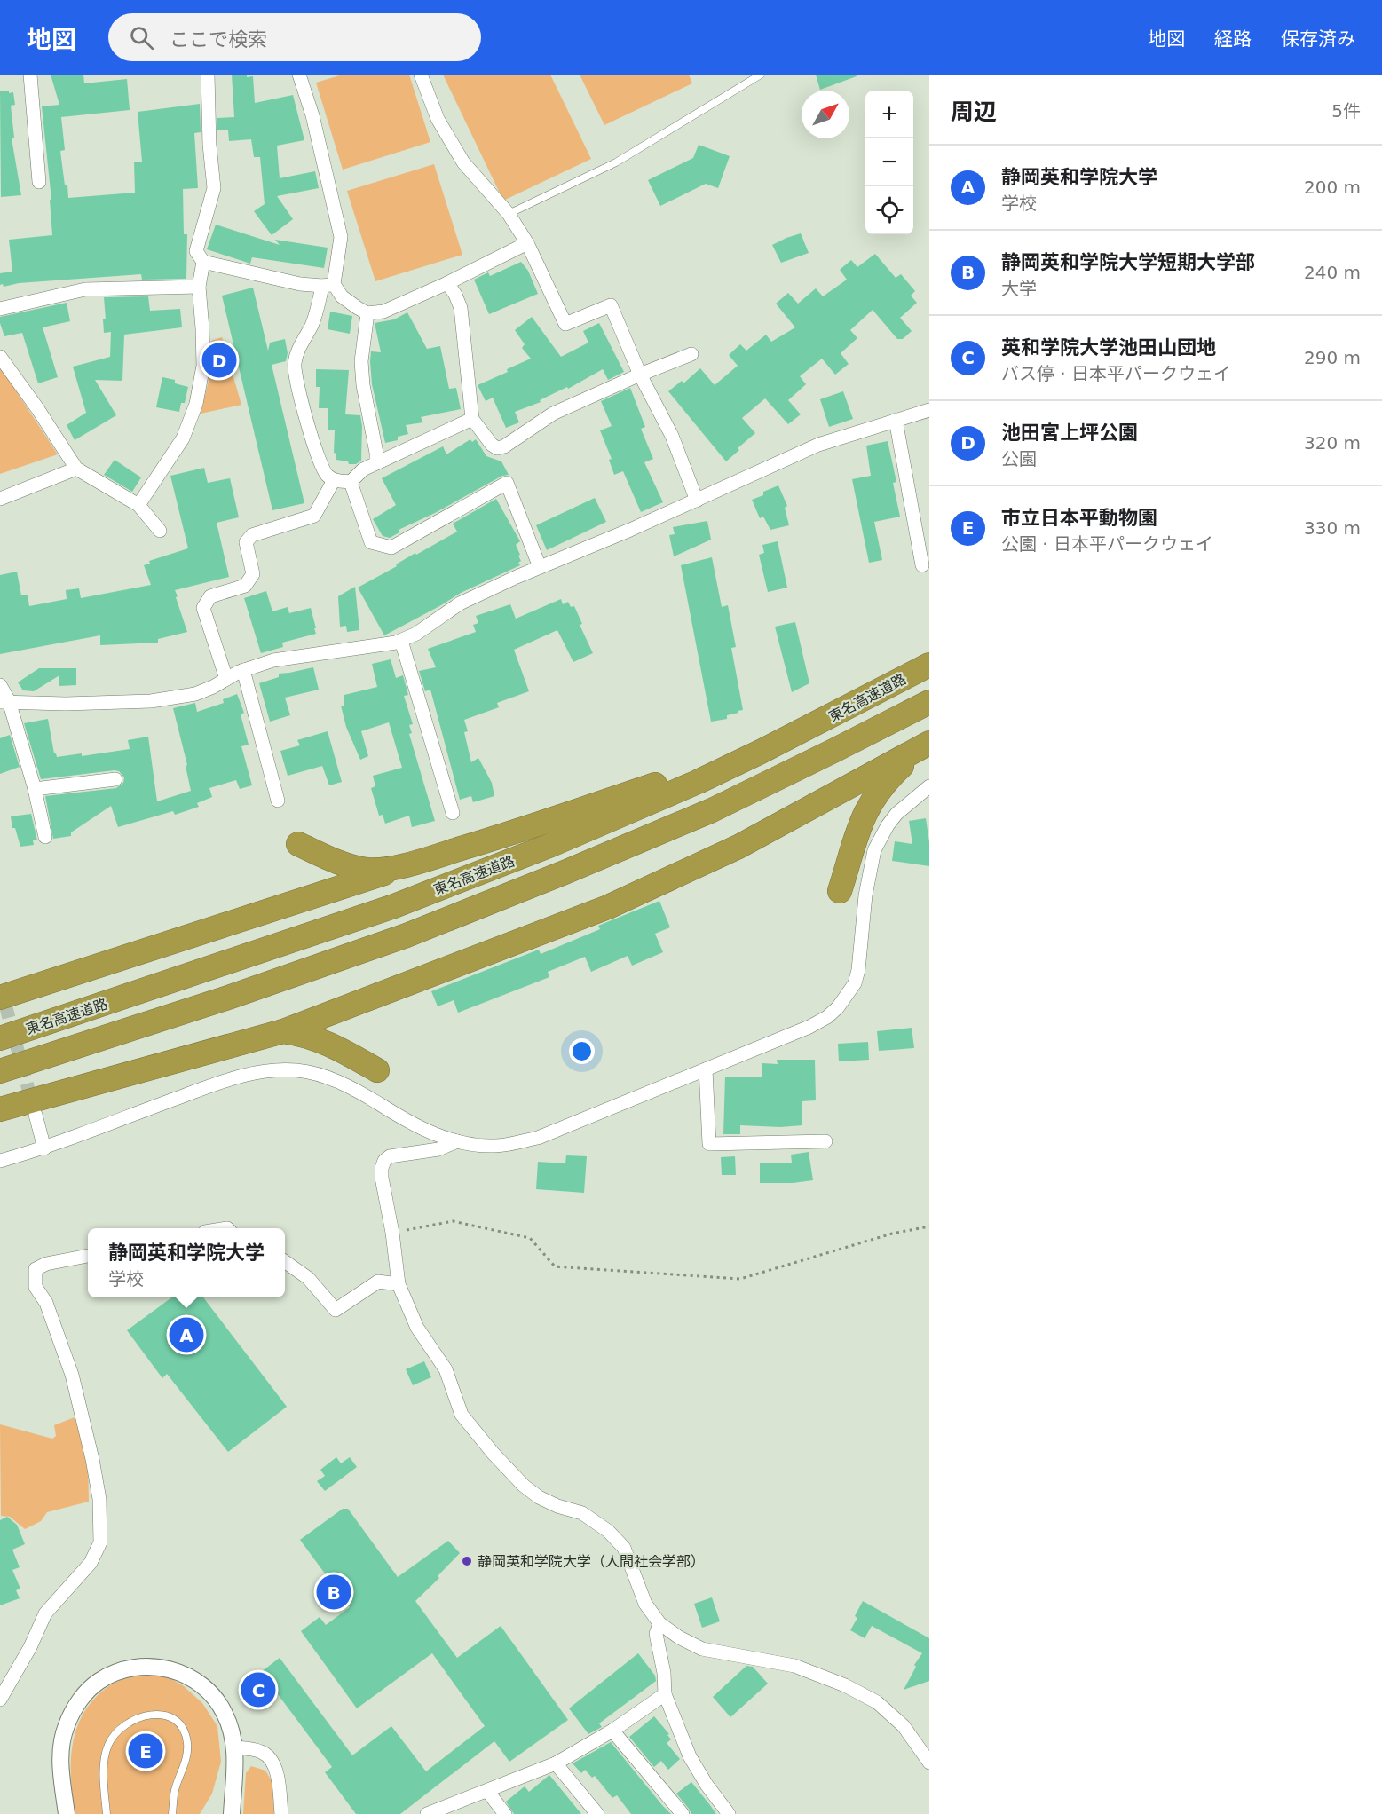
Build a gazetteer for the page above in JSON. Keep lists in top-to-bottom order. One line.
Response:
{"streets":{"highway":["東名高速道路"]},"places":["静岡英和学院大学（人間社会学部）"],"north":"top right","page":{"header":"地図","search":"ここで検索","nav":["地図","経路","保存済み"],"heading":["周辺","5件"],"map_buttons":["+","−"],"list":[{"mark":"A","name":"静岡英和学院大学","note":"学校","value":"200 m"},{"mark":"B","name":"静岡英和学院大学短期大学部","note":"大学","value":"240 m"},{"mark":"C","name":"英和学院大学池田山団地","note":"バス停 · 日本平パークウェイ","value":"290 m"},{"mark":"D","name":"池田宮上坪公園","note":"公園","value":"320 m"},{"mark":"E","name":"市立日本平動物園","note":"公園 · 日本平パークウェイ","value":"330 m"}],"pins":["D","A","B","C","E"],"popup":["静岡英和学院大学","学校"]}}
